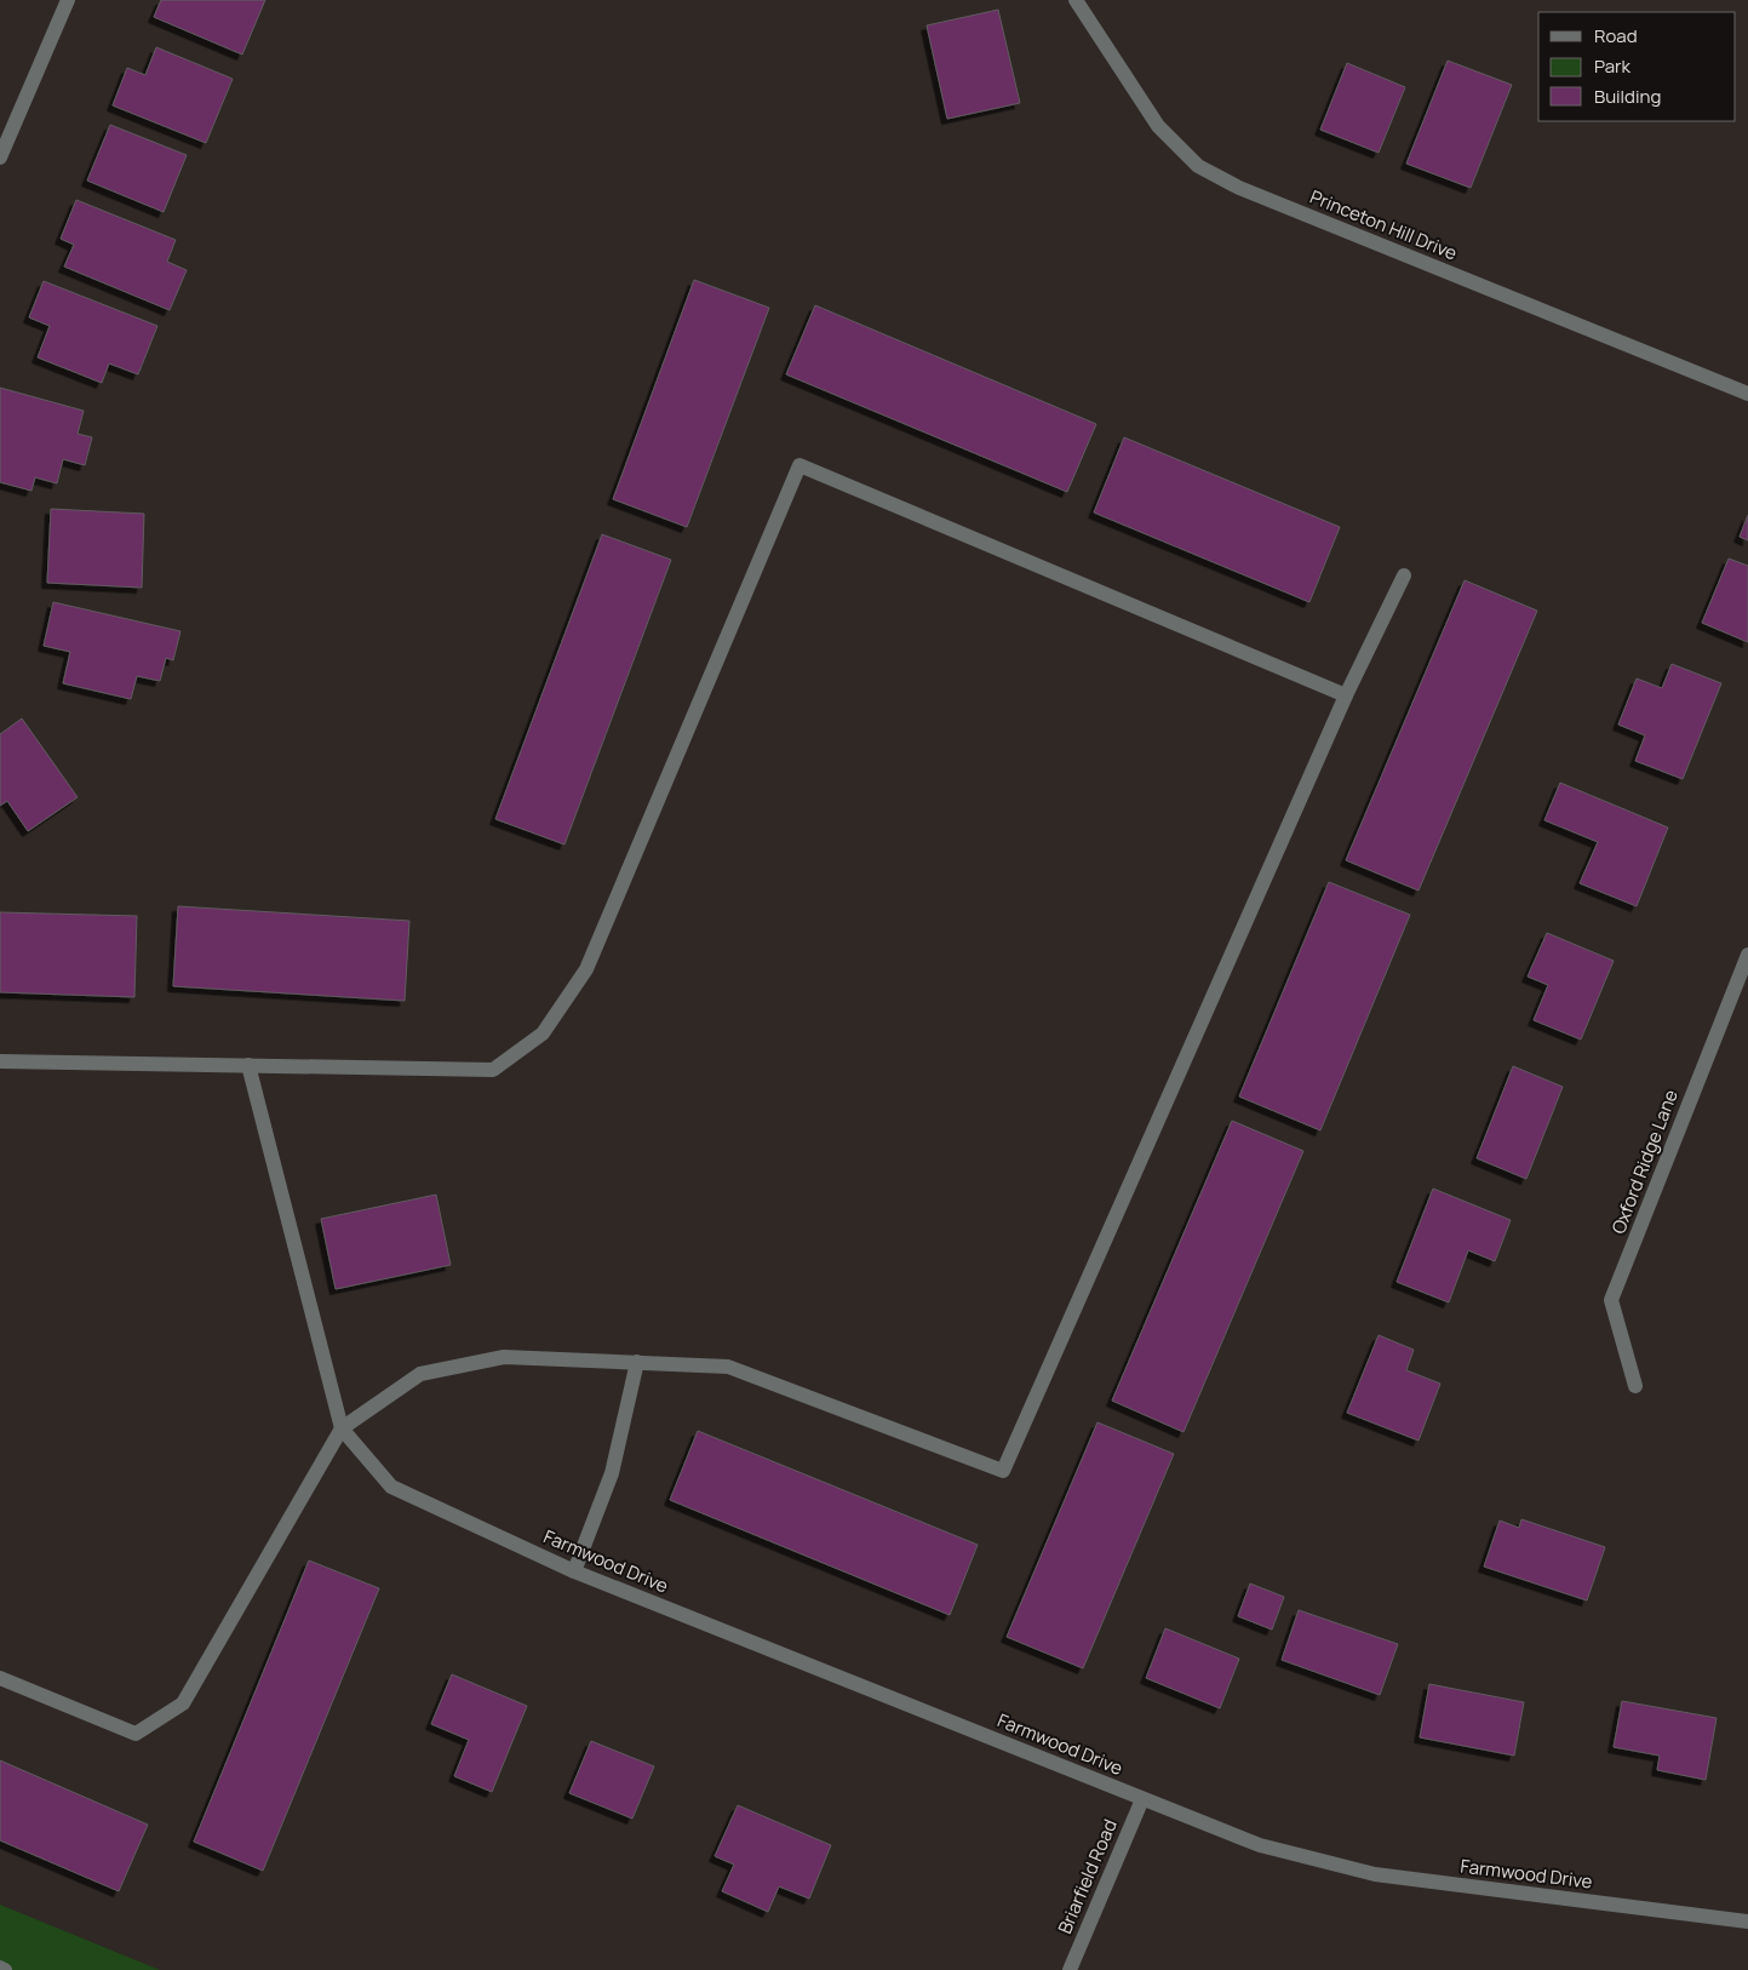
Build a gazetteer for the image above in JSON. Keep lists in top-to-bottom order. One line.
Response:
{"streets":{"street":["Princeton Hill Drive","Oxford Ridge Lane","Farmwood Drive","Briarfield Road"]},"crossings":[["Farmwood Drive","Briarfield Road"]],"legend":["Road","Park","Building"]}
